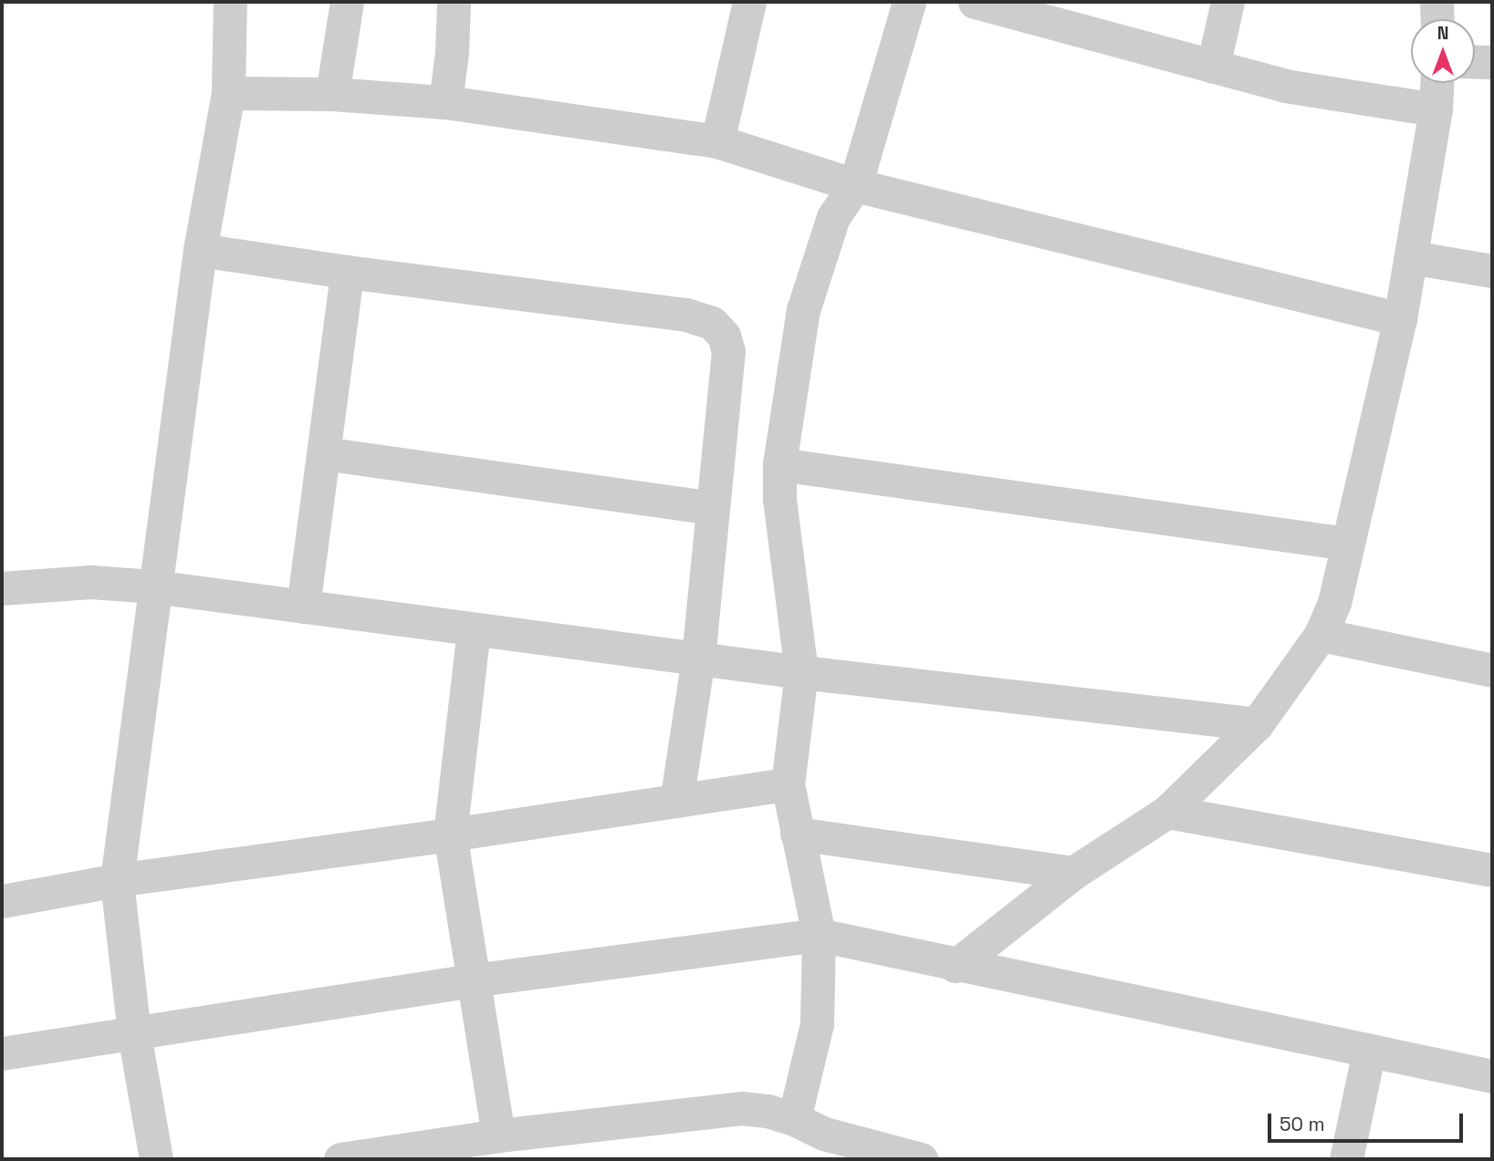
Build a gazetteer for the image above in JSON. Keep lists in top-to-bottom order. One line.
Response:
{"scale_bar":"50 m","north":"top"}
